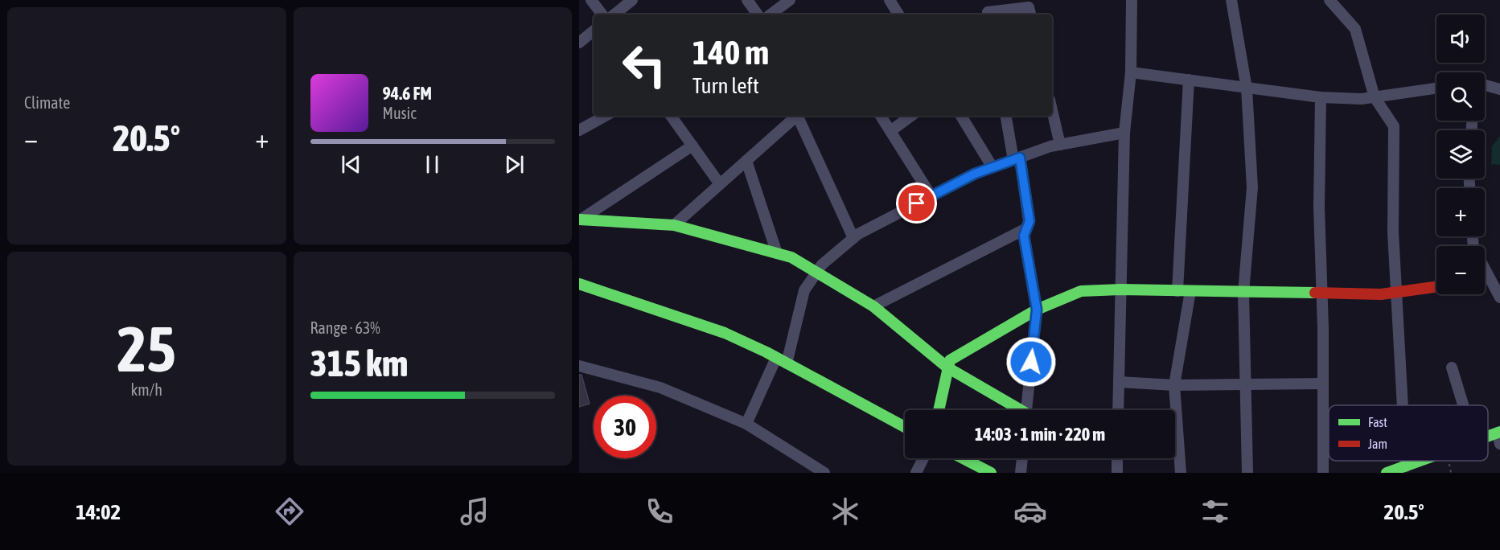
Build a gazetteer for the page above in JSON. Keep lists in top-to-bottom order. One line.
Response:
{"legend":["Fast","Jam"],"page":{"tile":["Climate",["25","km/h"],["Range · 63%","315 km"]],"map_buttons":["+","−"],"turn":["140 m","Turn left"],"song":["94.6 FM","Music"],"heat":["−","20.5°","+"],"limit":"30","trip":"14:03 · 1 min · 220 m","tabs":["14:02","20.5°"]}}
